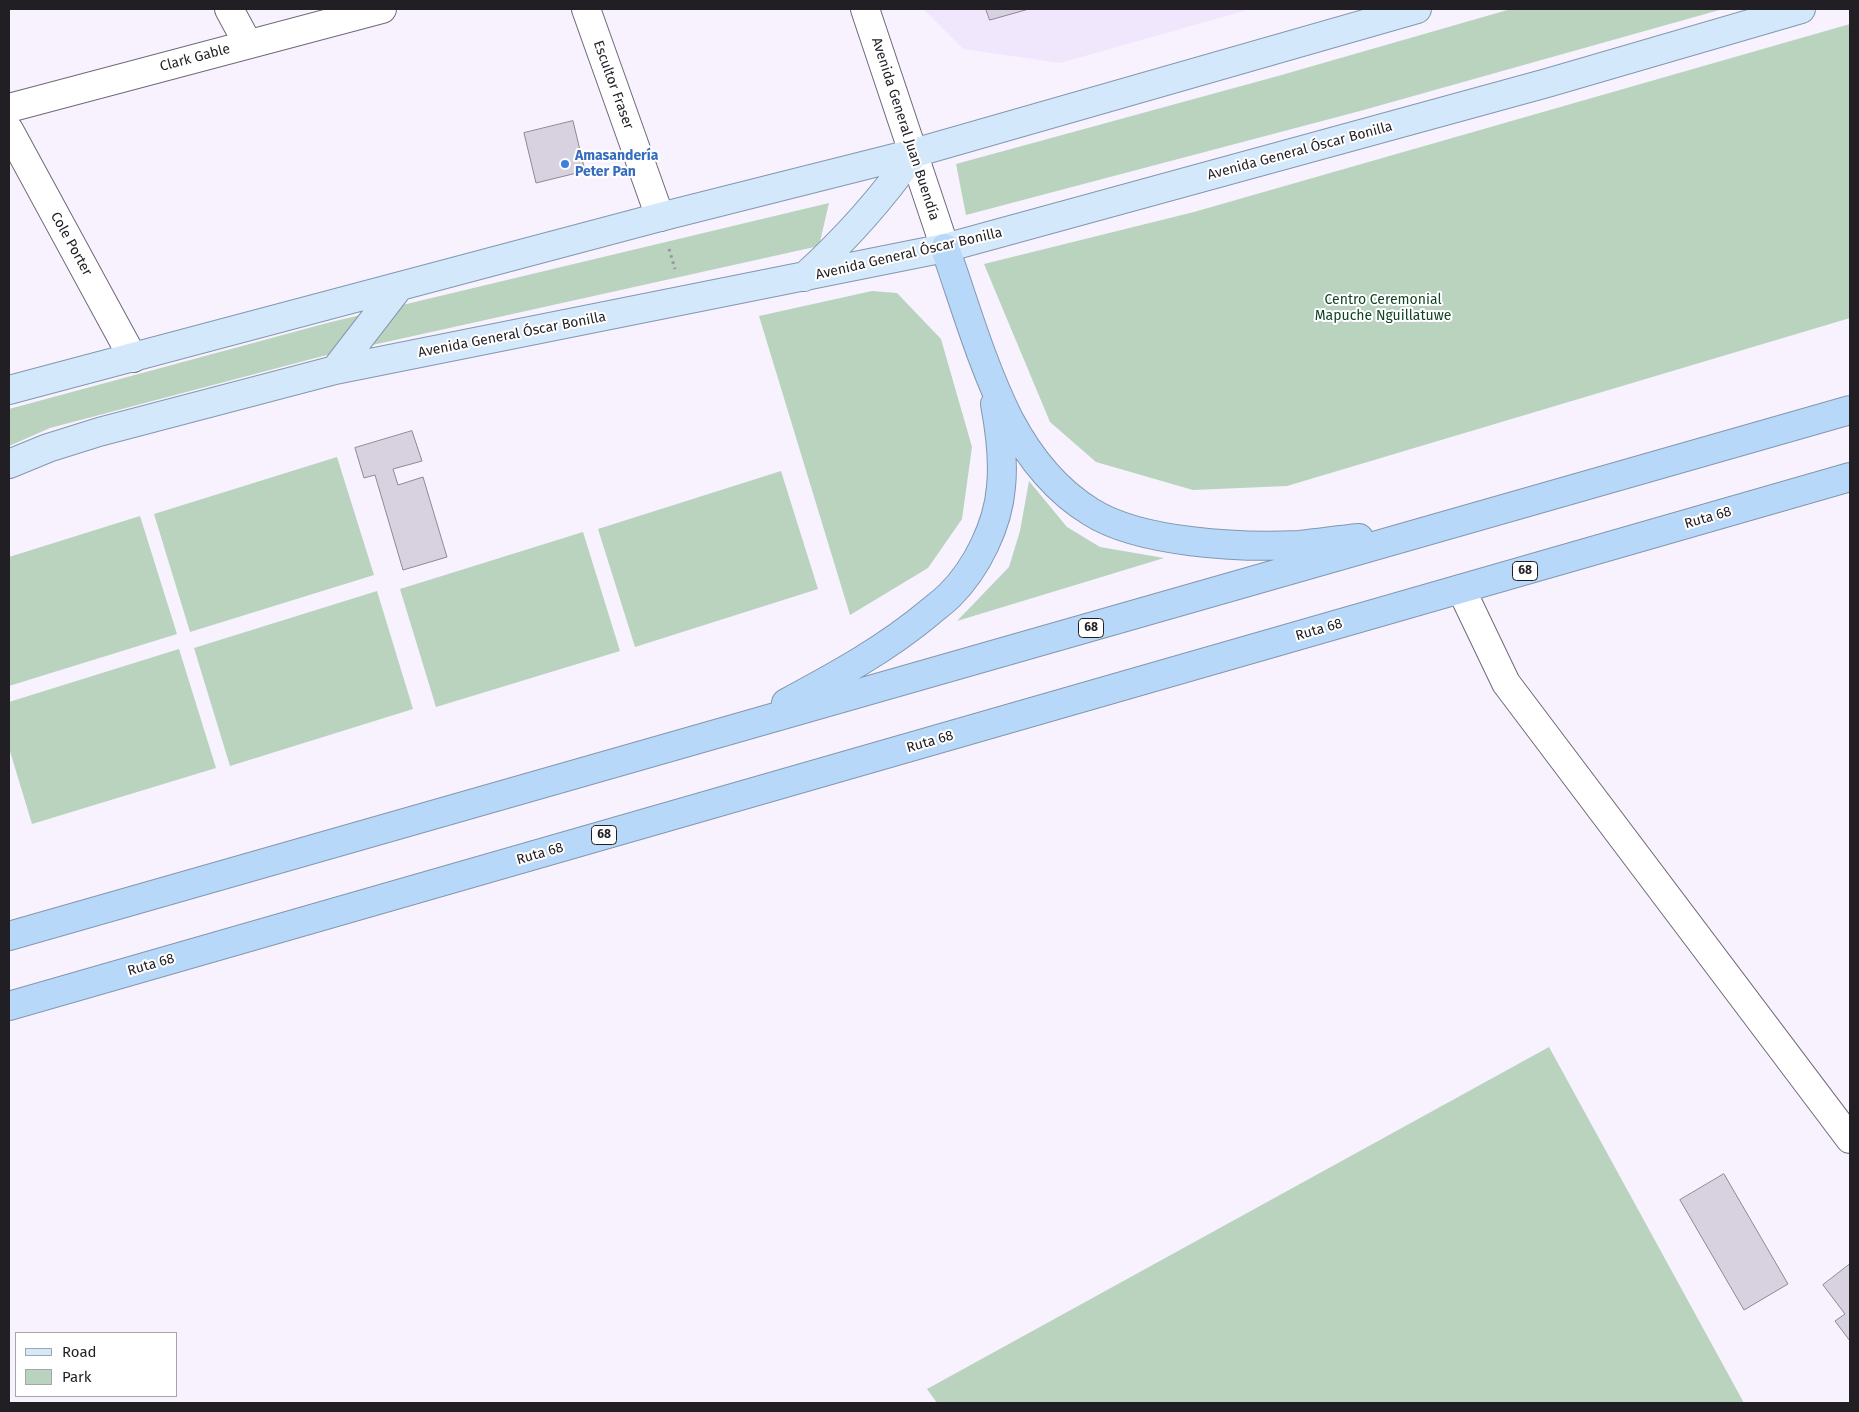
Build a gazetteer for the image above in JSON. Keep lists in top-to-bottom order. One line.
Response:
{"streets":{"highway":["Ruta 68","68"],"main road":["Avenida General Óscar Bonilla"],"street":["Clark Gable","Escultor Fraser","Avenida General Juan Buendía","Cole Porter"]},"crossings":[["Avenida General Juan Buendía","Avenida General Óscar Bonilla"]],"parks":["Centro Ceremonial Mapuche Nguillatuwe"],"places":["Amasandería Peter Pan"],"legend":["Road","Park"]}
